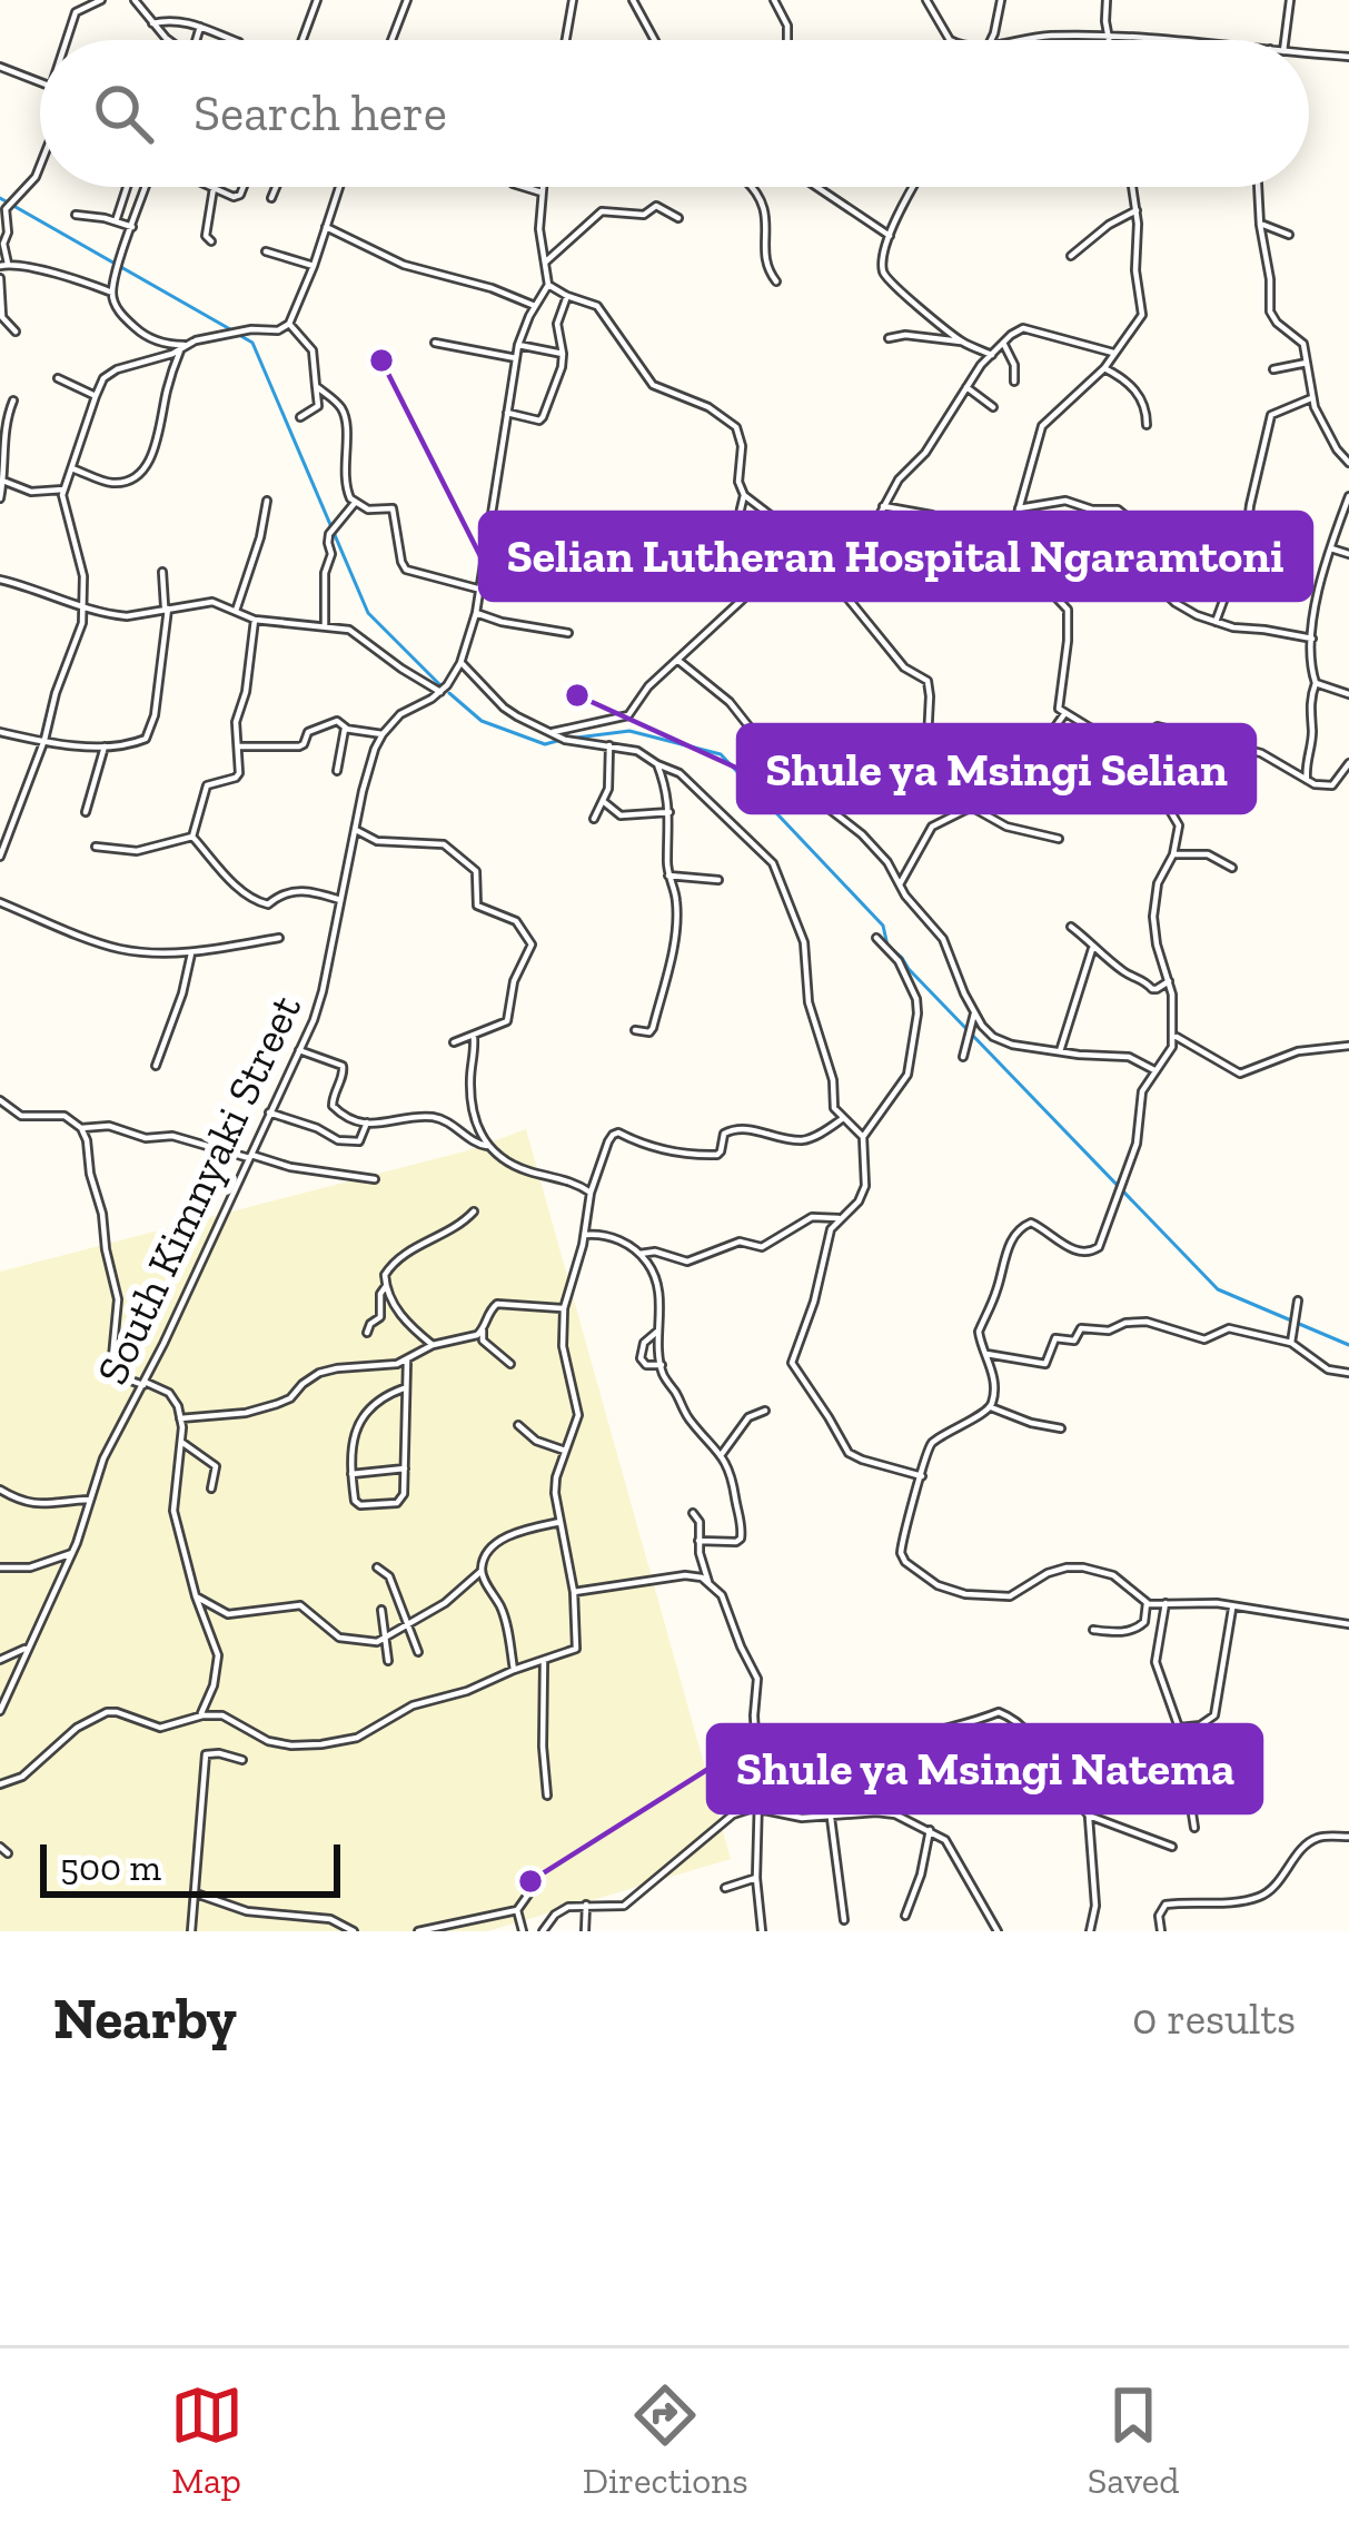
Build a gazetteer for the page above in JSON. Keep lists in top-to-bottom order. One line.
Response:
{"streets":{"street":["South Kimnyaki Street"]},"places":["Selian Lutheran Hospital Ngaramtoni","Shule ya Msingi Selian","Shule ya Msingi Natema"],"scale_bar":"500 m","page":{"search":"Search here","scale":"500 m","heading":["Nearby","0 results"],"nav":["Map","Directions","Saved"]}}
